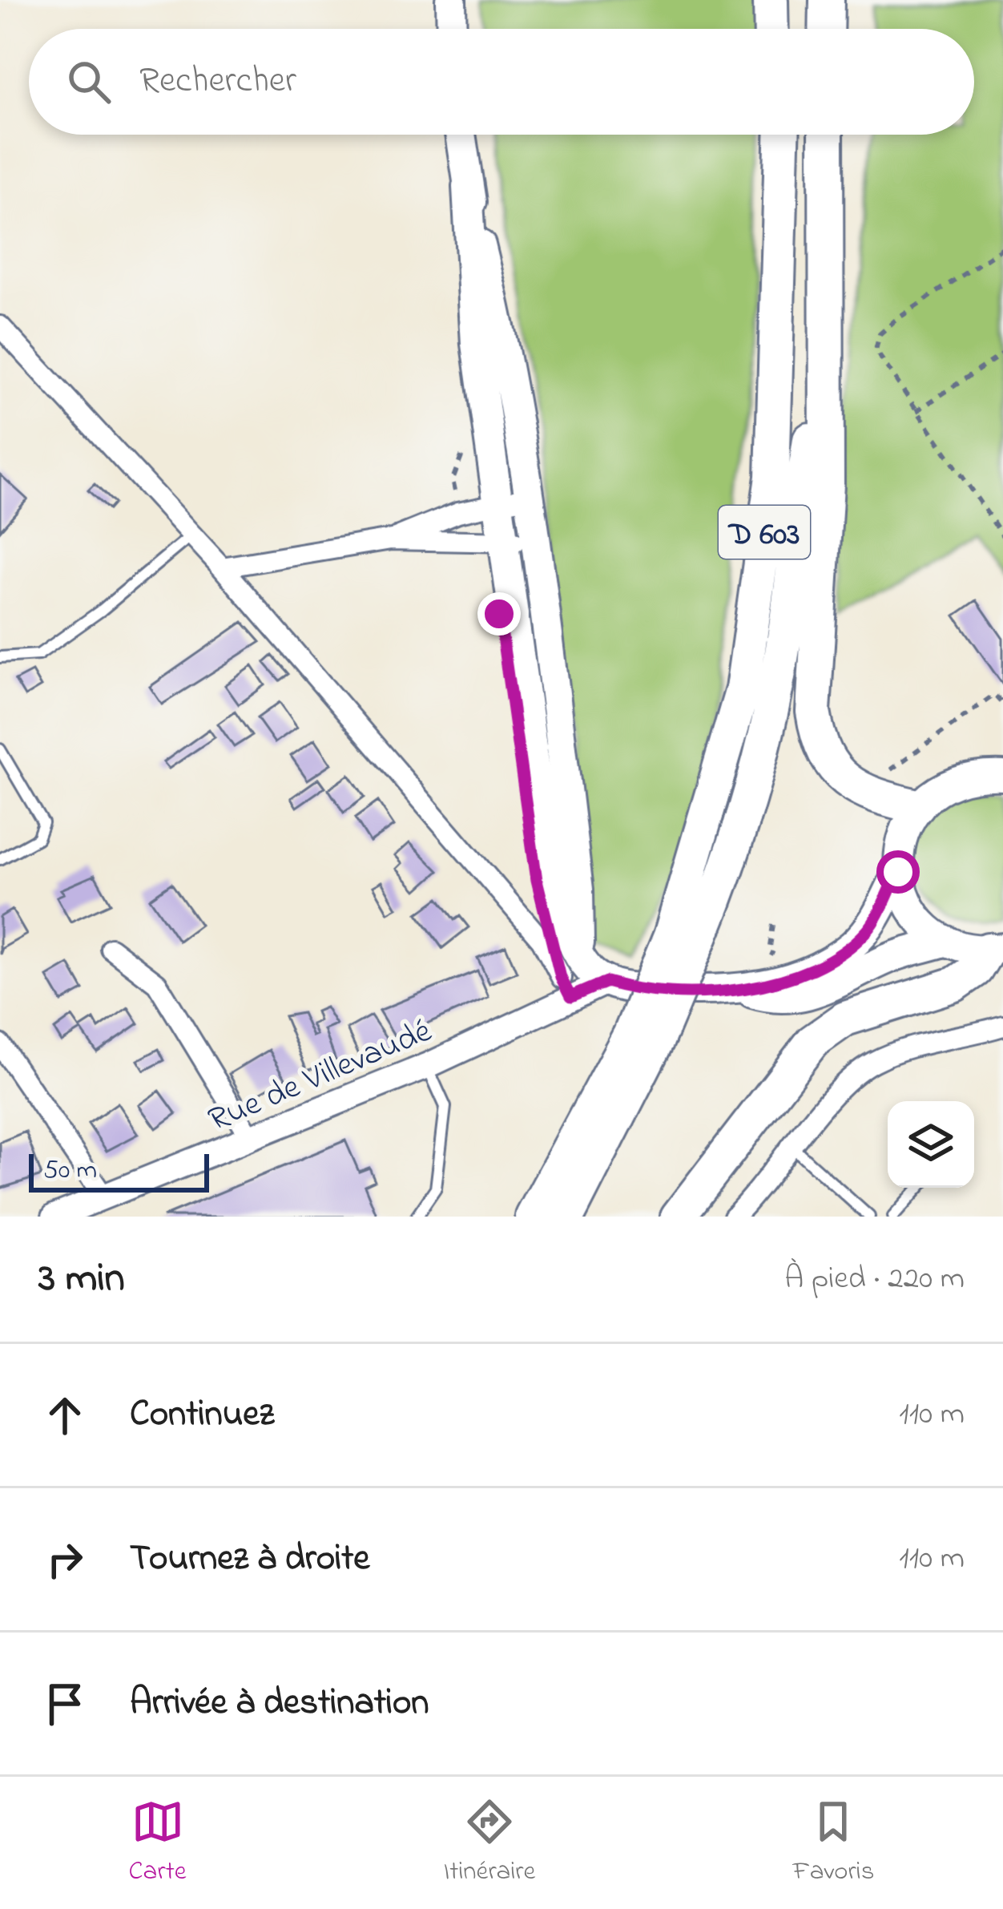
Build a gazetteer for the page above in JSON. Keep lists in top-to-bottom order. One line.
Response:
{"streets":{"highway":["D 603"],"street":["Rue de Villevaudé"]},"scale_bar":"50 m","page":{"search":"Rechercher","scale":"50 m","heading":["3 min","À pied · 220 m"],"list":[["Continuez","110 m"],["Tournez à droite","110 m"],"Arrivée à destination"],"nav":["Carte","Itinéraire","Favoris"]}}
